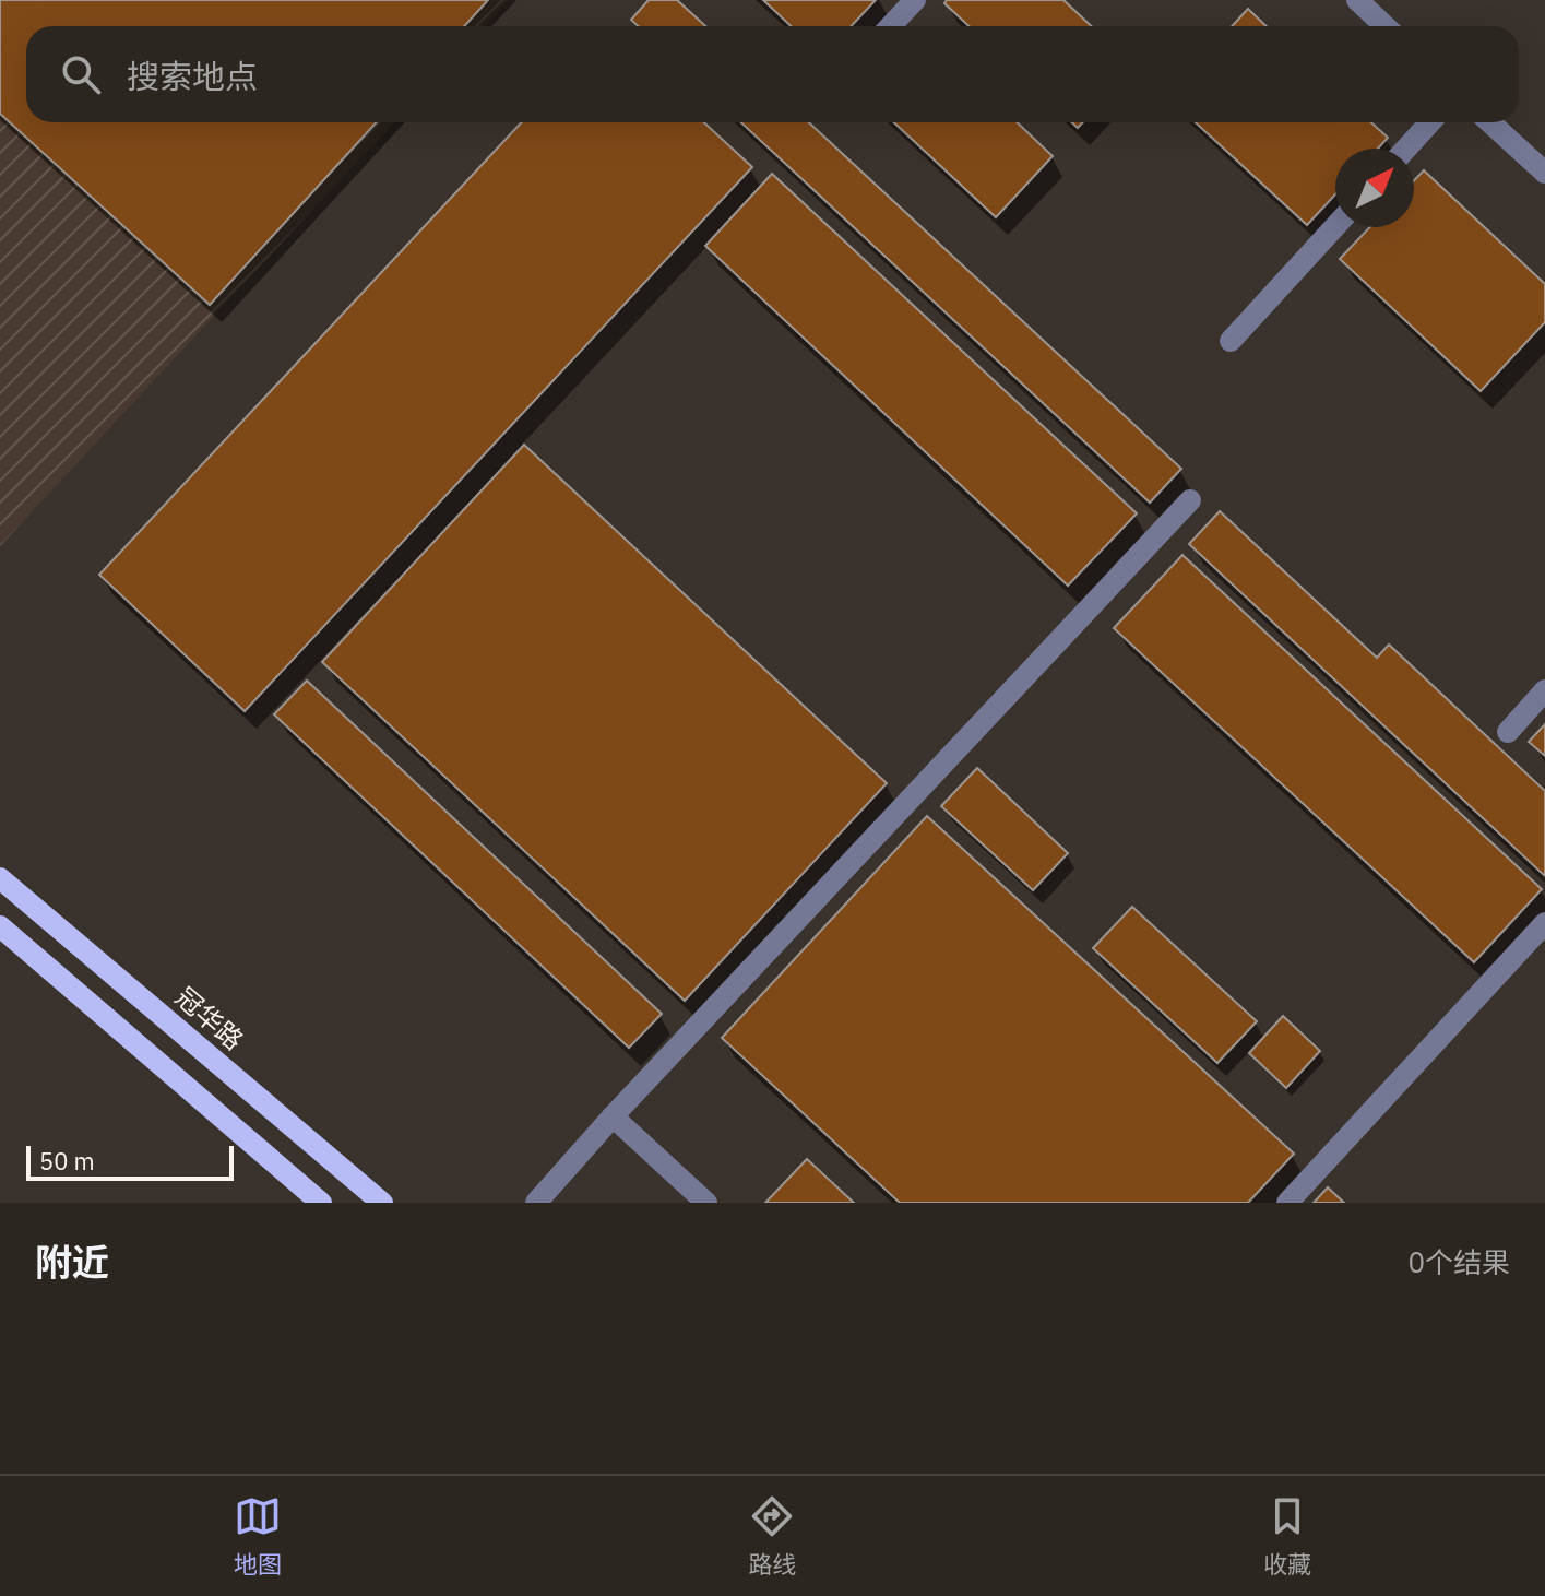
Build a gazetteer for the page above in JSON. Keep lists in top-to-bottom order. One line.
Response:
{"streets":{"main road":["冠华路"]},"scale_bar":"50 m","north":"top right","page":{"search":"搜索地点","scale":"50 m","heading":["附近","0个结果"],"nav":["地图","路线","收藏"]}}
